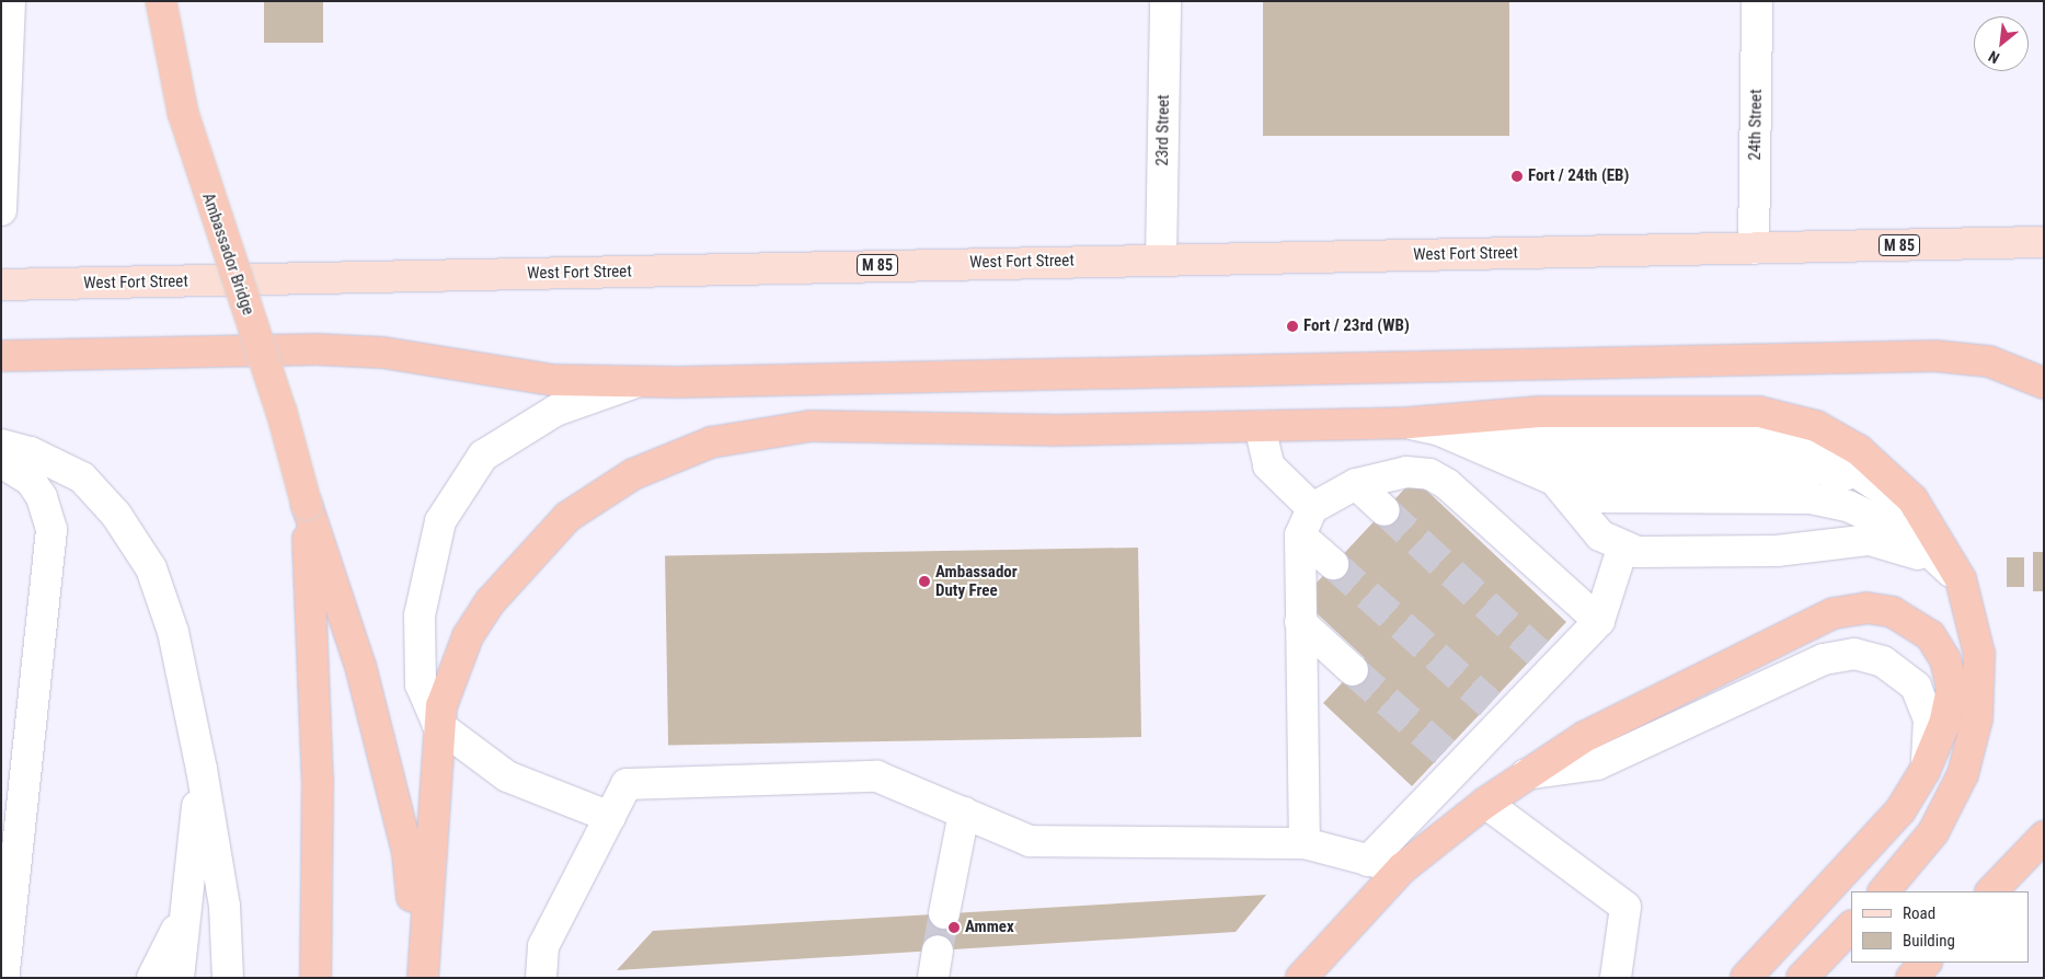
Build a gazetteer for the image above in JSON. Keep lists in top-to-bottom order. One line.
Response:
{"streets":{"highway":["Ambassador Bridge"],"main road":["M 85","West Fort Street"],"street":["24th Street","23rd Street"]},"crossings":[["24th Street","West Fort Street"],["23rd Street","West Fort Street"]],"places":["Fort / 24th (EB)","Fort / 23rd (WB)","Ambassador Duty Free","Ammex"],"legend":["Road","Building"],"north":"bottom left"}
